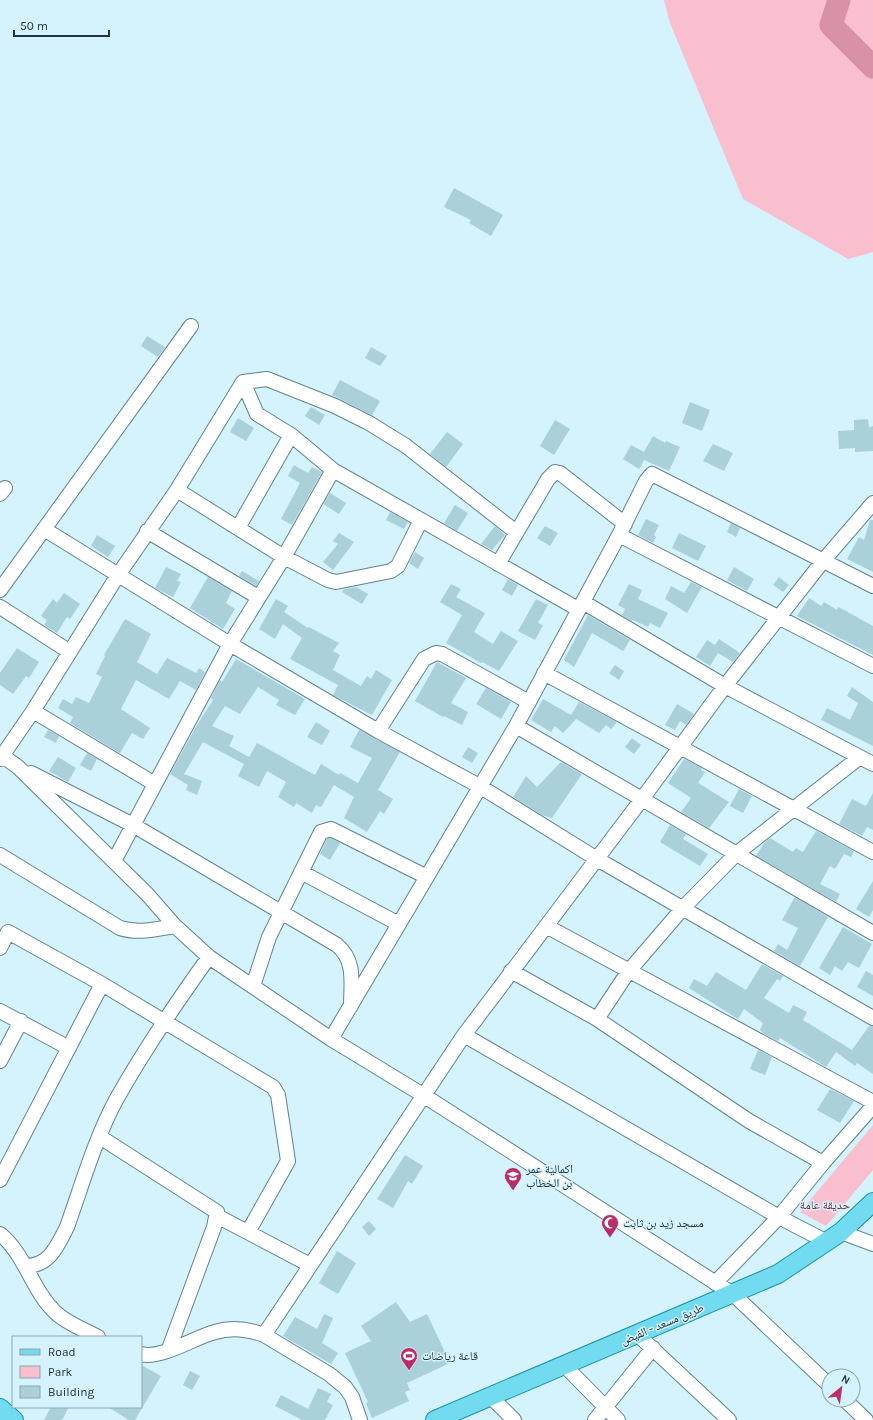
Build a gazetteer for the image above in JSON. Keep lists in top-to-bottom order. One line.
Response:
{"streets":{"main road":["طريق مسعد - الفيض"]},"parks":["حديقة عامة"],"places":{"school or university":["اكمالية عمر بن الخطاب"],"mosque":["مسجد زيد بن ثابت"],"sports":["قاعة رياضات"]},"legend":["Road","Park","Building"],"scale_bar":"50 m","north":"top right"}
